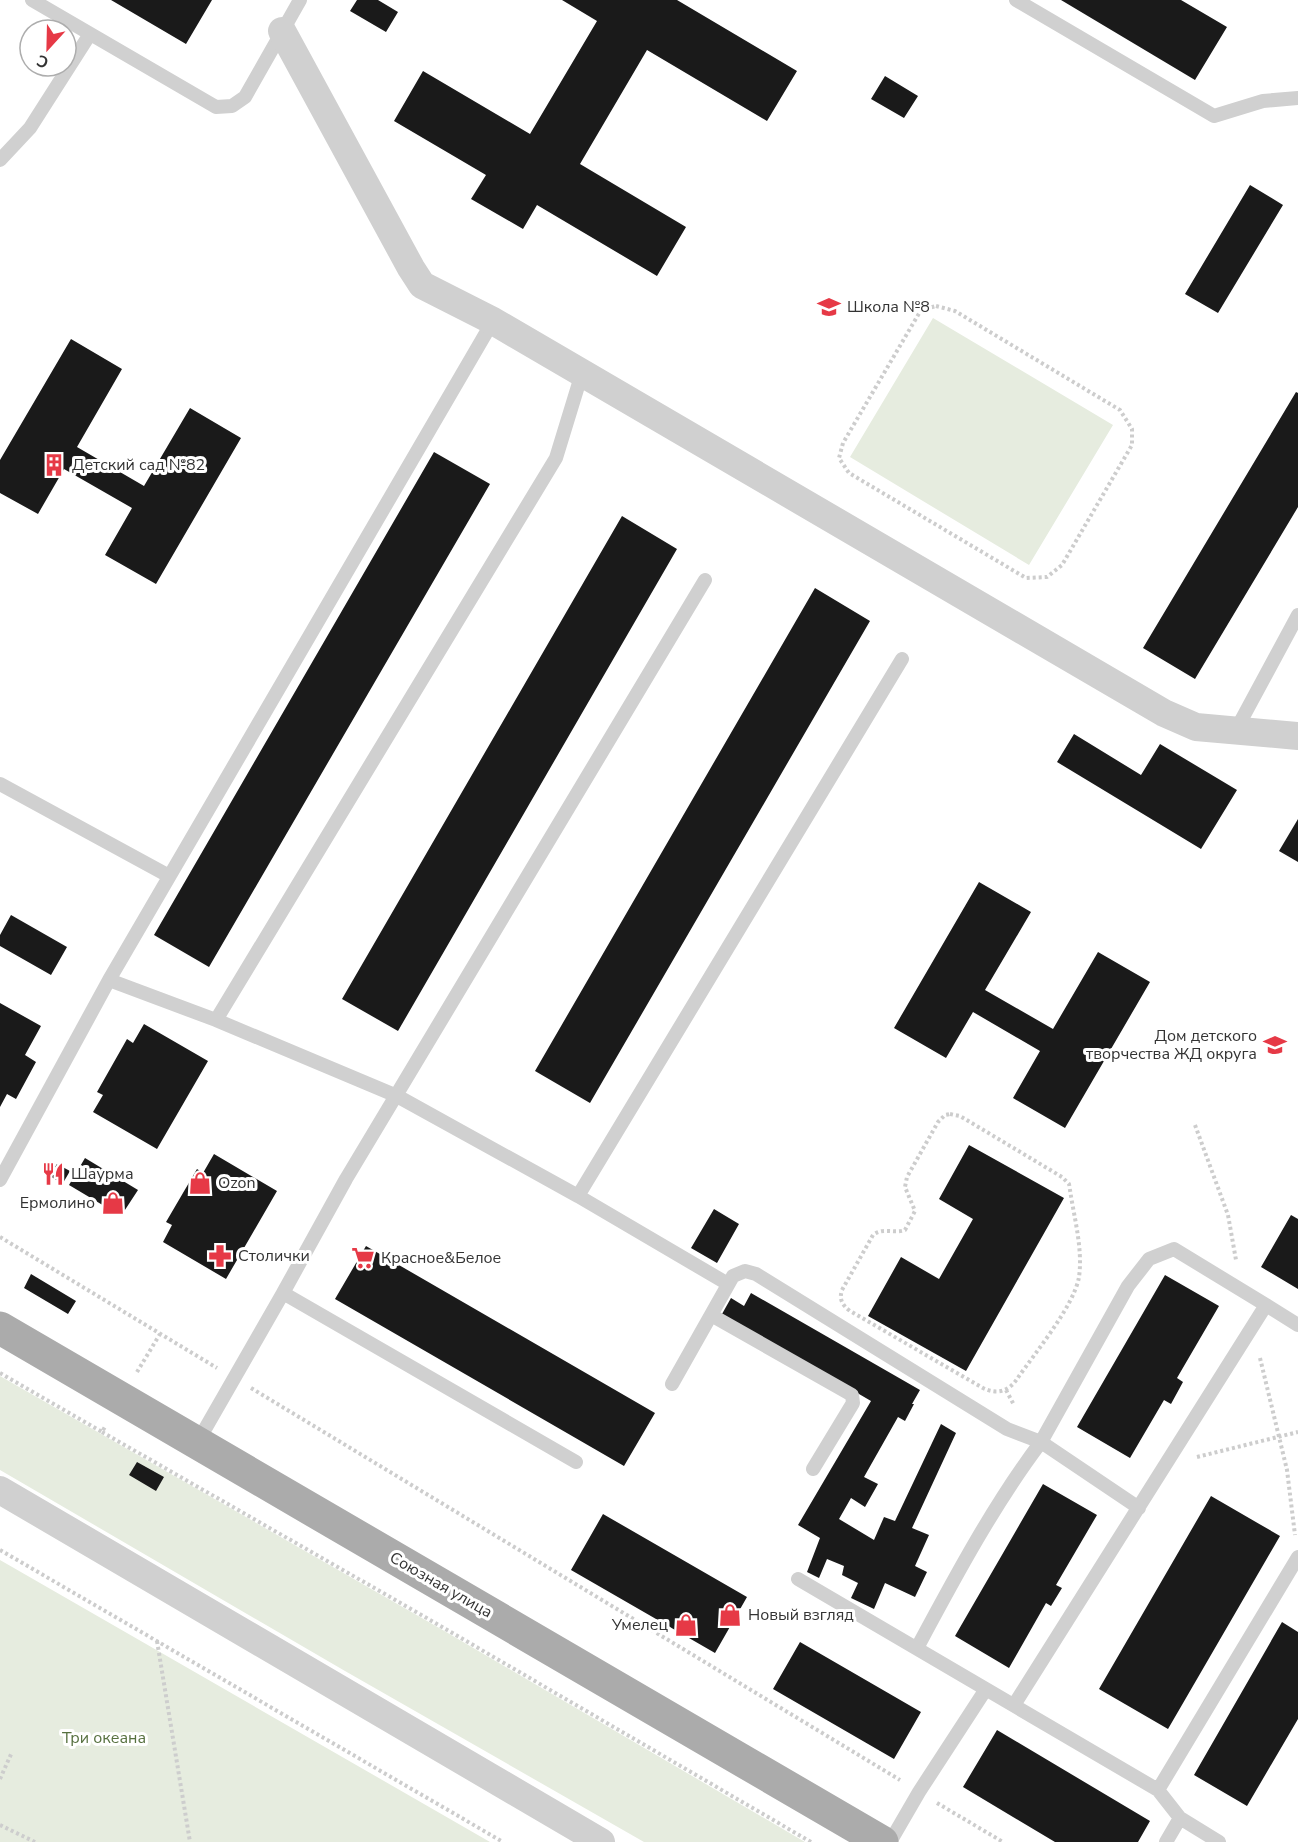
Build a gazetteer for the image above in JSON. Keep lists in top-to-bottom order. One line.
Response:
{"streets":{"main road":["Союзная улица"]},"parks":["Три океана"],"places":{"school or university":["Школа №8","Дом детского творчества ЖД округа"],"building":["Детский сад №82"],"restaurant":["Шаурма"],"shop":["Ozon","Ермолино","Новый взгляд","Умелец"],"pharmacy":["Столички"],"supermarket":["Красное&Белое"]},"north":"bottom"}
